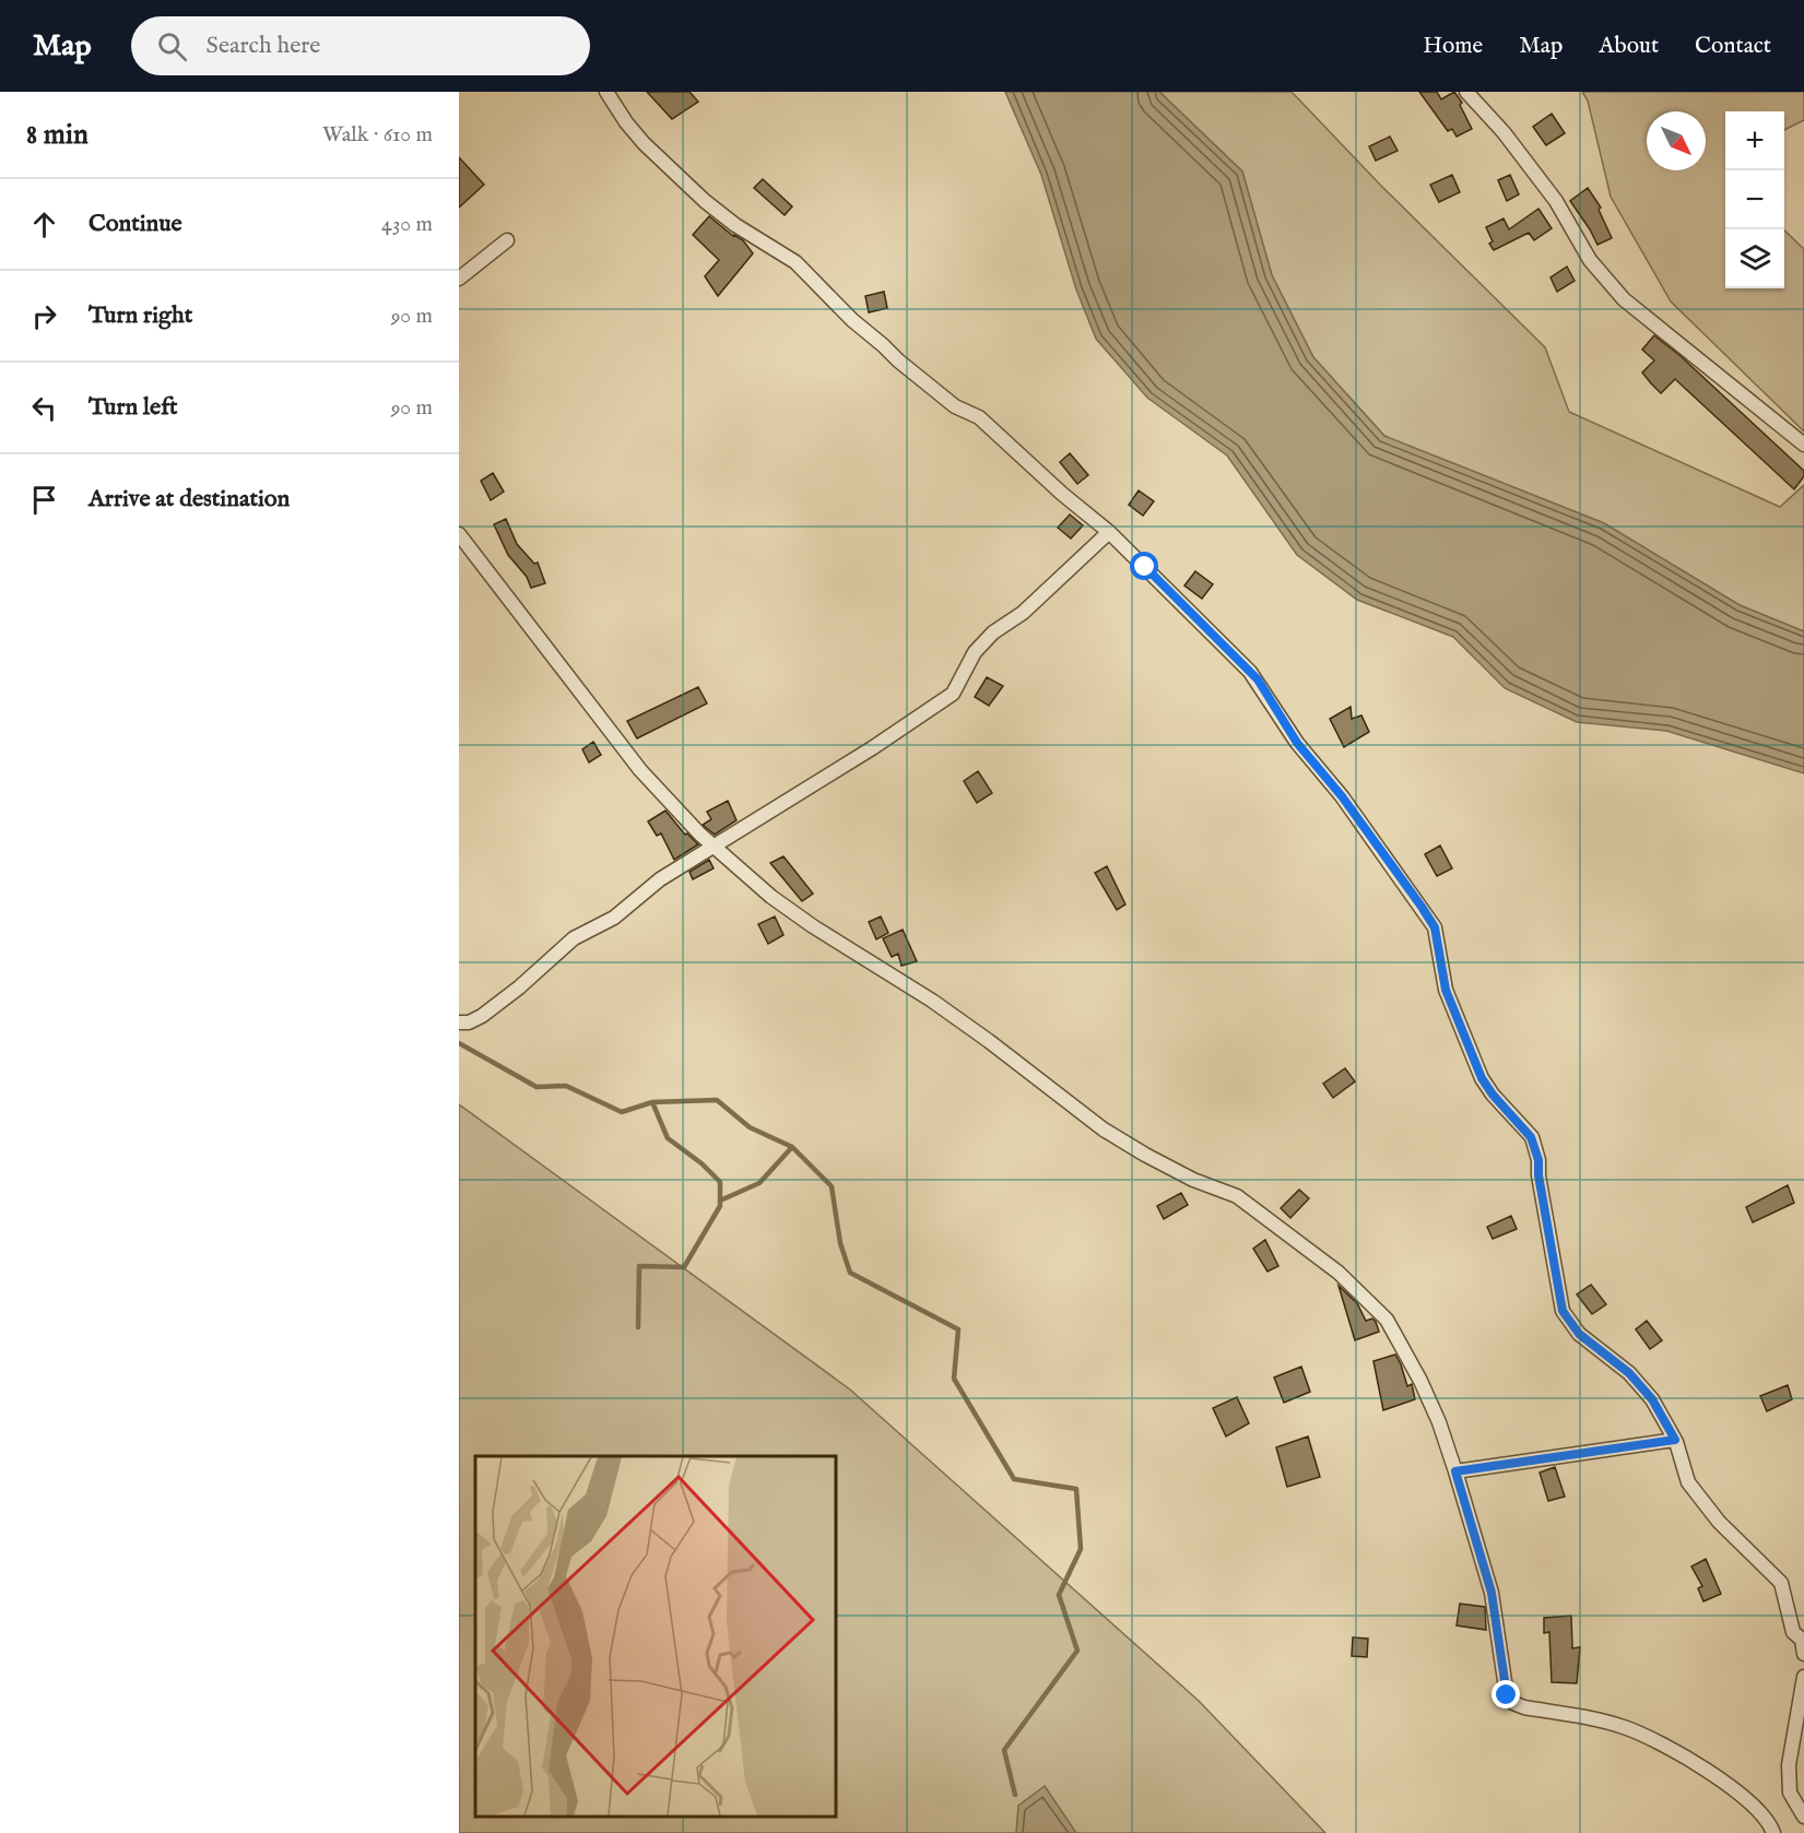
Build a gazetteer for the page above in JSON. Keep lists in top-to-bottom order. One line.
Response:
{"north":"bottom right","page":{"header":"Map","search":"Search here","nav":["Home","Map","About","Contact"],"heading":["8 min","Walk · 610 m"],"map_buttons":["+","−"],"list":[["Continue","430 m"],["Turn right","90 m"],["Turn left","90 m"],"Arrive at destination"]}}
